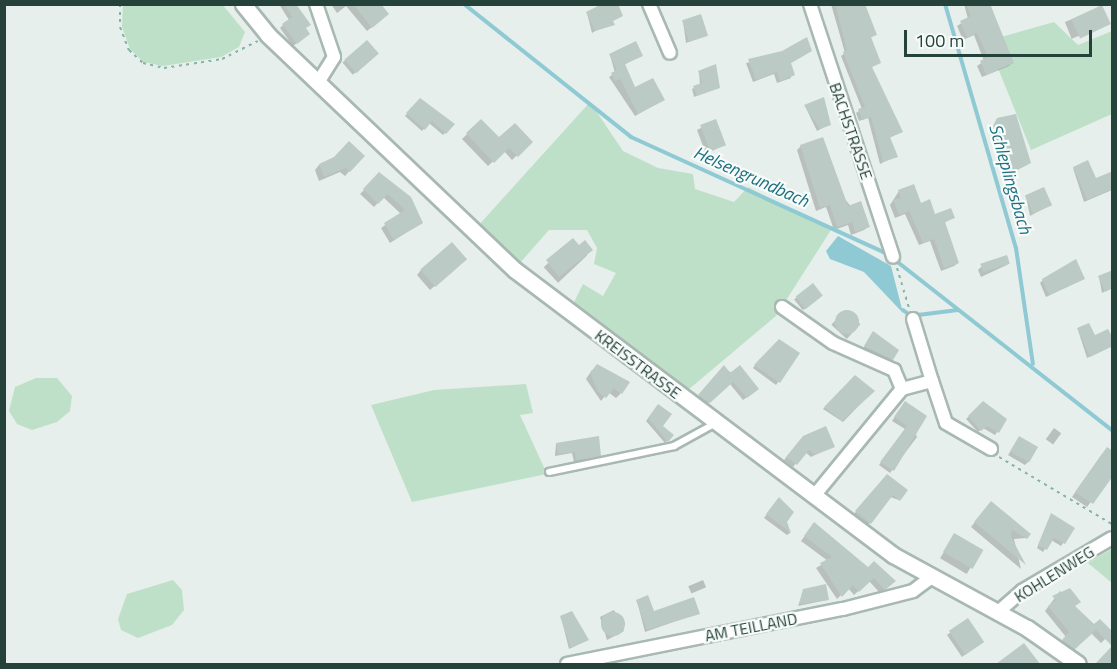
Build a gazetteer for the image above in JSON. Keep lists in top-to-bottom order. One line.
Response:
{"streets":{"street":["BACHSTRASSE","KREISSTRASSE","KOHLENWEG","AM TEILLAND"]},"crossings":[["KREISSTRASSE","KOHLENWEG"],["KREISSTRASSE","AM TEILLAND"]],"water":["Helsengrundbach","Schleplingsbach"],"scale_bar":"100 m"}
